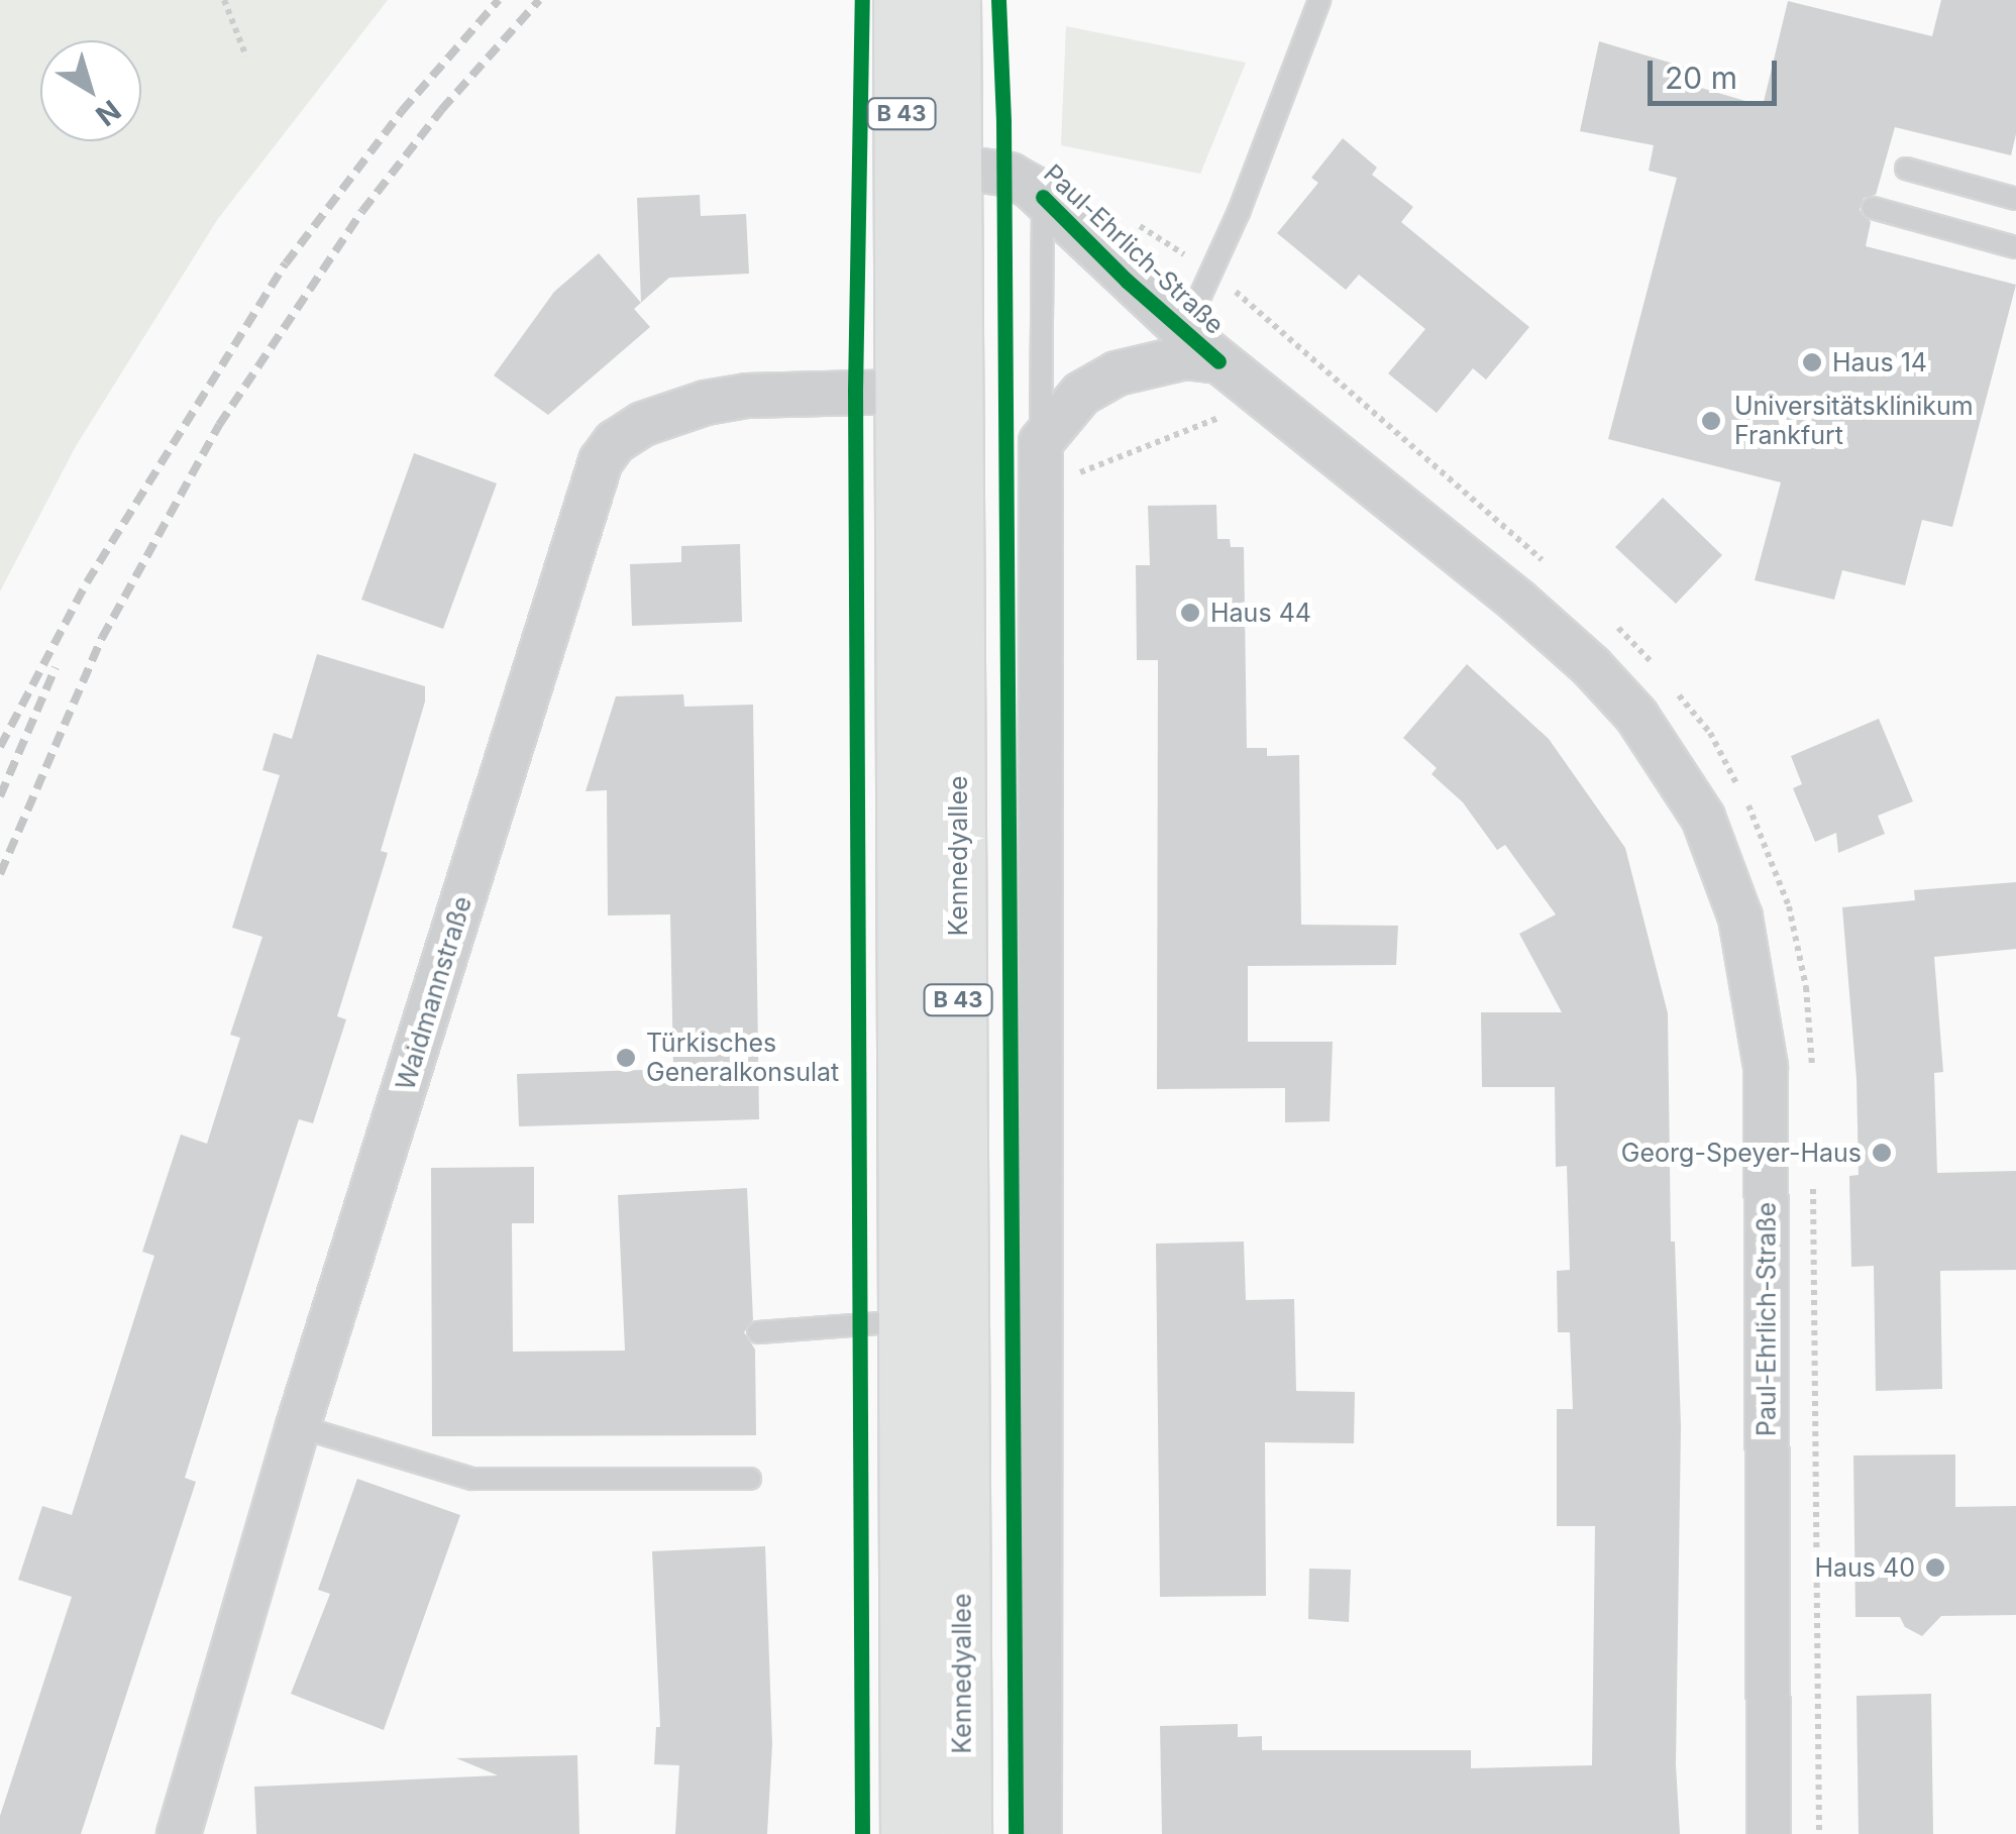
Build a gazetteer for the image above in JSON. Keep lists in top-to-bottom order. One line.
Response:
{"streets":{"main road":["B 43","Kennedyallee"],"street":["Paul-Ehrlich-Straße","Waidmannstraße"]},"crossings":[["B 43","Waidmannstraße"],["Paul-Ehrlich-Straße","Kennedyallee"]],"places":["Haus 14","Universitätsklinikum Frankfurt","Haus 44","Türkisches Generalkonsulat","Georg-Speyer-Haus","Haus 40"],"scale_bar":"20 m","north":"bottom right"}
